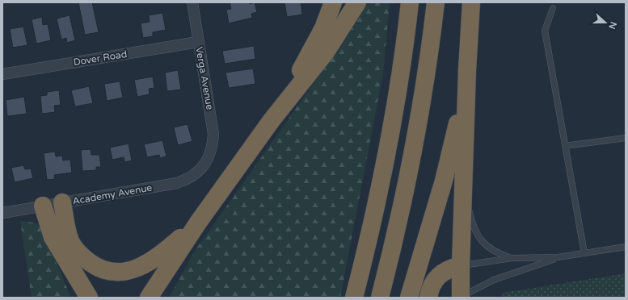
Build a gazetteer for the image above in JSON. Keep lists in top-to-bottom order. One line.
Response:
{"streets":{"street":["Dover Road","Verga Avenue","Academy Avenue"]},"crossings":[["Dover Road","Verga Avenue"],["Verga Avenue","Academy Avenue"]],"north":"right"}
